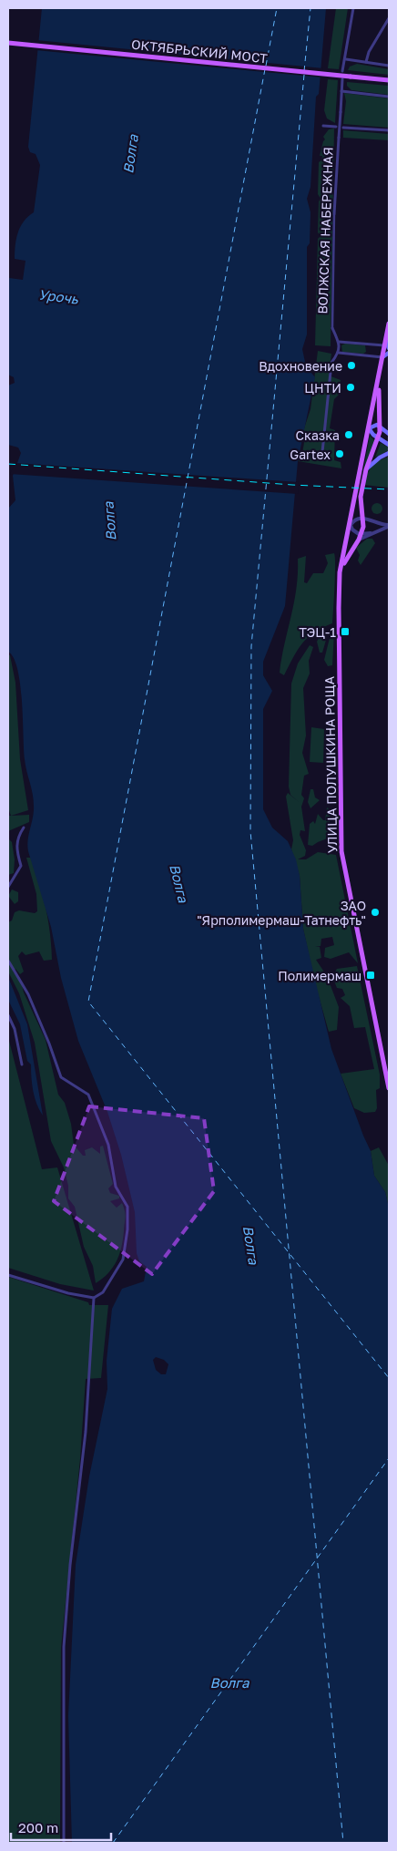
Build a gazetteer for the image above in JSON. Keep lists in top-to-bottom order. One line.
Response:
{"streets":{"main road":["ОКТЯБРЬСКИЙ МОСТ","УЛИЦА ПОЛУШКИНА РОЩА"],"street":["ВОЛЖСКАЯ НАБЕРЕЖНАЯ"]},"water":["Волга","Урочь"],"places":{"other":["Вдохновение","ЦНТИ","Сказка","Gartex","ЗАО \"Ярполимермаш-Татнефть\""],"transit":["ТЭЦ-1","Полимермаш"]},"scale_bar":"200 m"}
